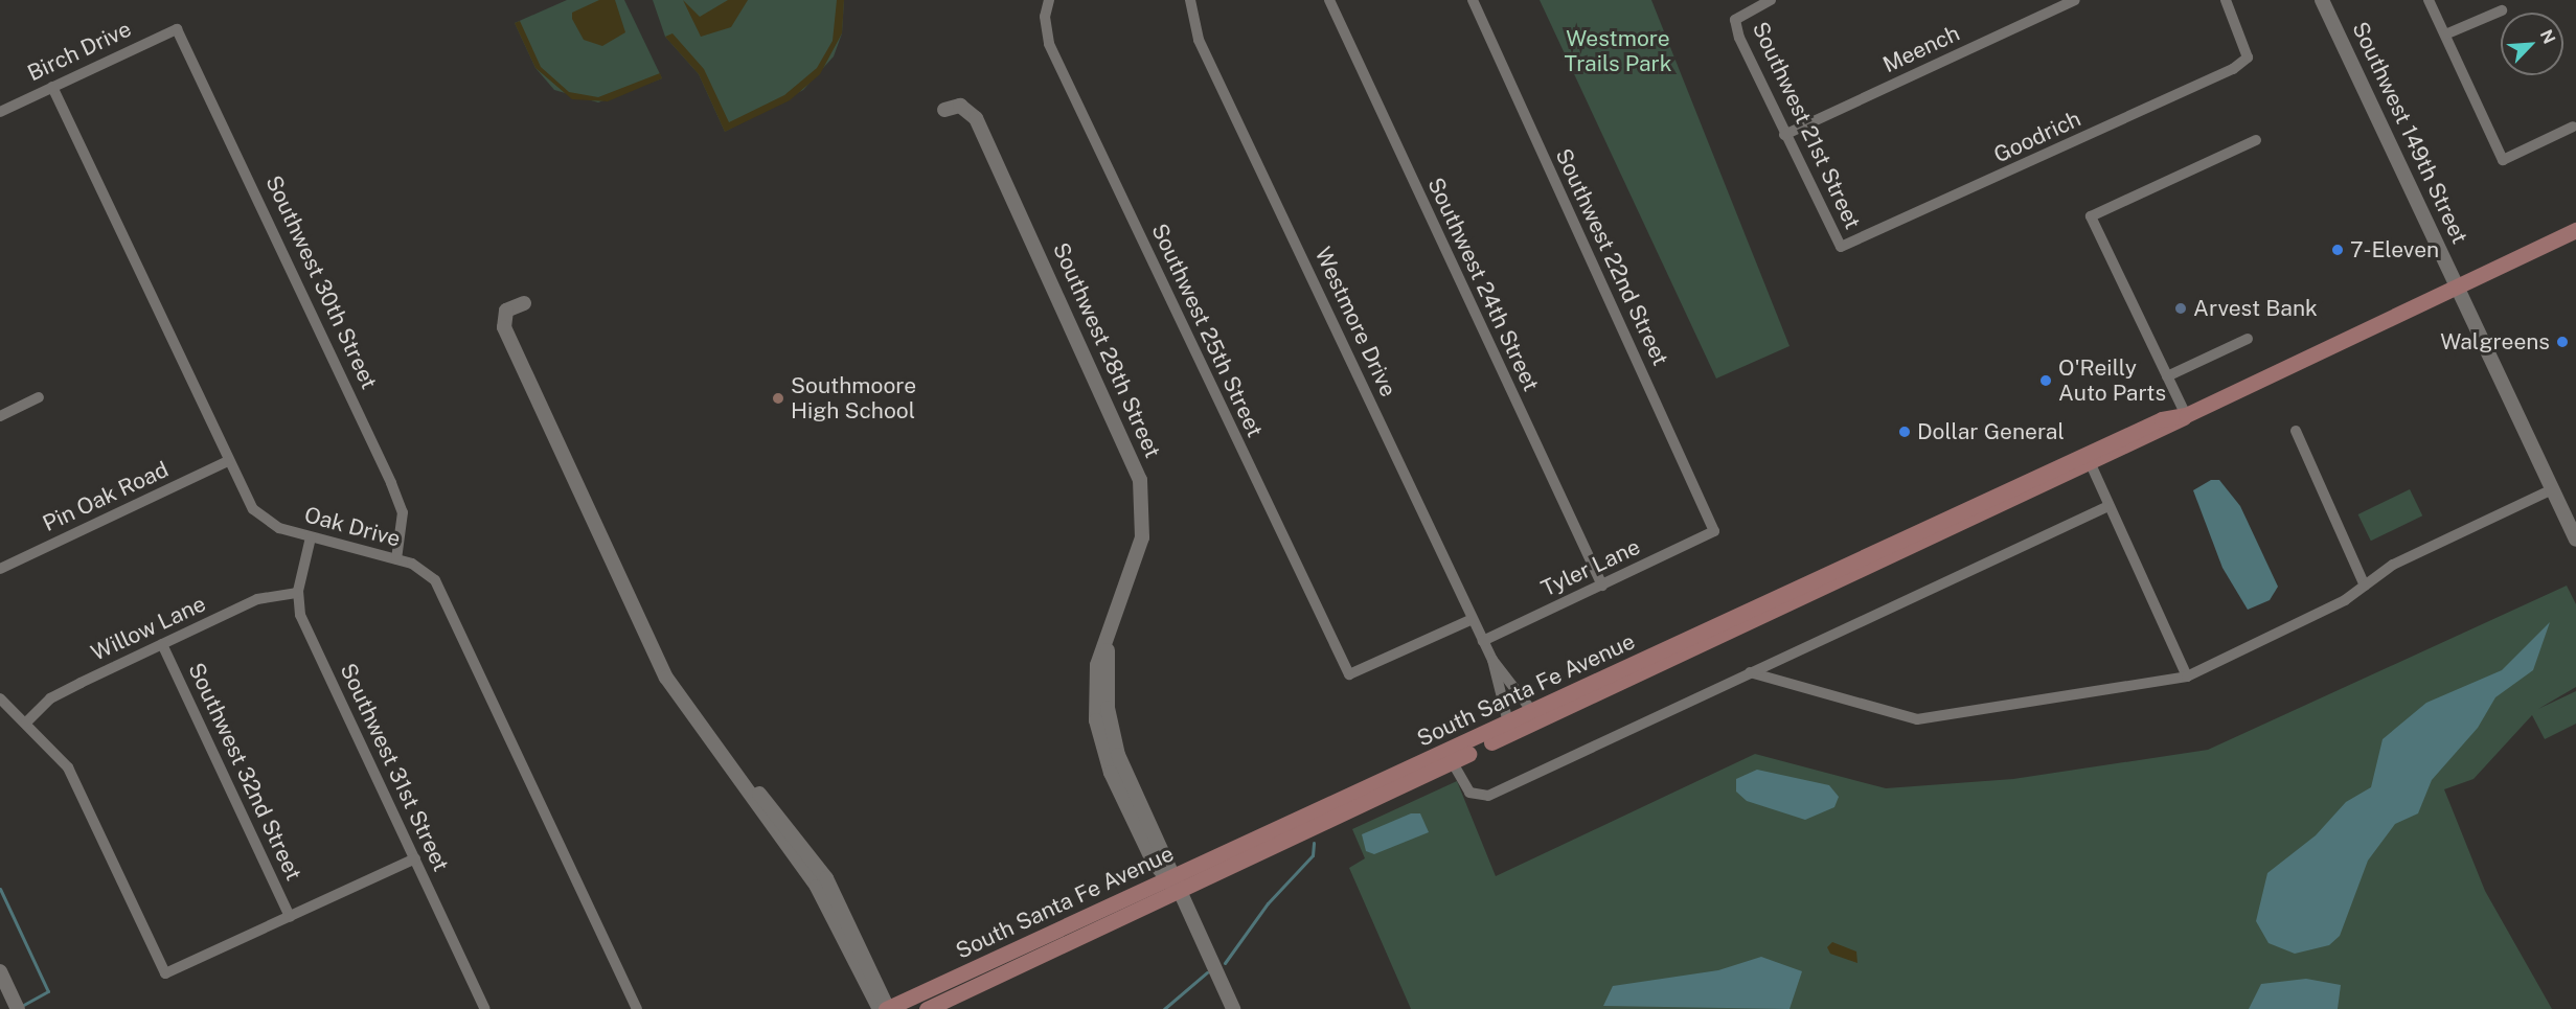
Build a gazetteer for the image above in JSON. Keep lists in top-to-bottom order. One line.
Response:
{"streets":{"main road":["South Santa Fe Avenue"],"street":["Meench","Birch Drive","Southwest 21st Street","Southwest 149th Street","Goodrich","Southwest 22nd Street","Southwest 30th Street","Southwest 24th Street","Westmore Drive","Southwest 25th Street","Southwest 28th Street","Pin Oak Road","Oak Drive","Tyler Lane","Willow Lane","Southwest 31st Street","Southwest 32nd Street"]},"crossings":[["Meench","Southwest 21st Street"],["Birch Drive","Southwest 30th Street"],["Birch Drive","Oak Drive"],["Southwest 21st Street","Goodrich"],["Southwest 149th Street","South Santa Fe Avenue"],["Southwest 22nd Street","Tyler Lane"],["Southwest 30th Street","Oak Drive"],["Southwest 24th Street","Tyler Lane"],["Westmore Drive","Southwest 25th Street"],["Westmore Drive","Tyler Lane"],["Westmore Drive","South Santa Fe Avenue"],["Southwest 28th Street","South Santa Fe Avenue"],["Pin Oak Road","Oak Drive"],["Oak Drive","Southwest 31st Street"],["Willow Lane","Southwest 31st Street"],["Willow Lane","Southwest 32nd Street"]],"parks":["Westmore Trails Park"],"places":["7-Eleven","Arvest Bank","Walgreens","O'Reilly Auto Parts","Southmoore High School","Dollar General"],"north":"top right"}
